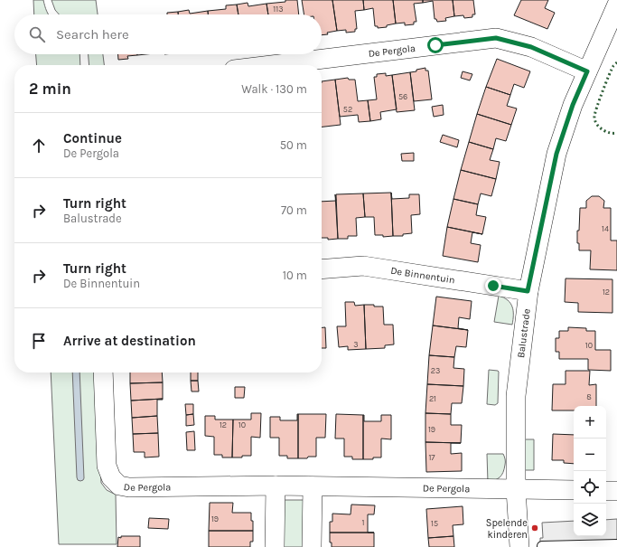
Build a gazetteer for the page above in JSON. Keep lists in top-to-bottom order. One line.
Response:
{"streets":{"street":["De Pergola","De Binnentuin","Balustrade"]},"crossings":[["De Pergola","Balustrade"],["De Binnentuin","Balustrade"]],"places":["Spelende kinderen"],"house_numbers":["113","56","52","14","12","3","10","23","8","21","12","10","19","17","19","1","15"],"page":{"search":"Search here","heading":["2 min","Walk · 130 m"],"list":[["Continue","De Pergola","50 m"],["Turn right","Balustrade","70 m"],["Turn right","De Binnentuin","10 m"],"Arrive at destination"],"map_buttons":["+","−"]}}
